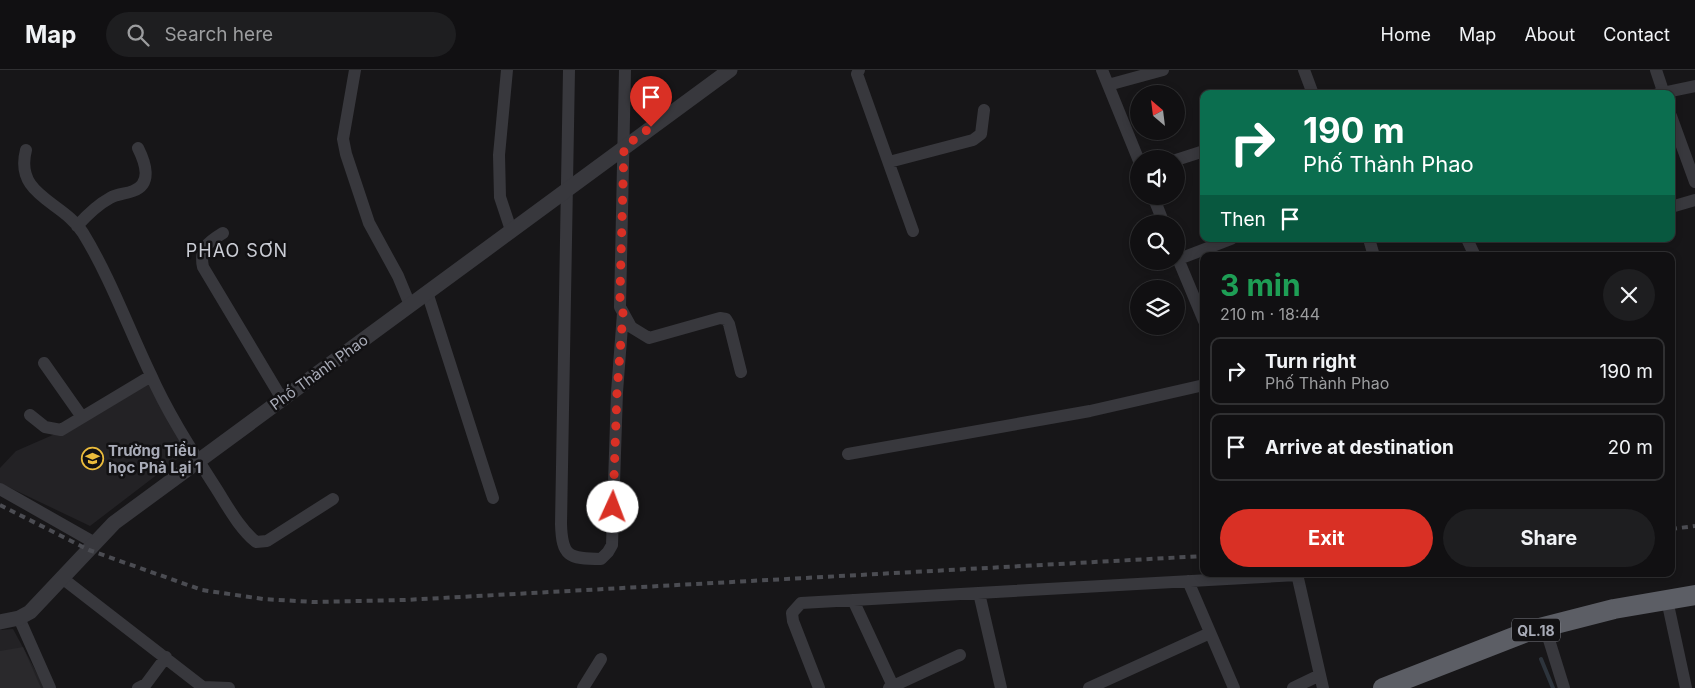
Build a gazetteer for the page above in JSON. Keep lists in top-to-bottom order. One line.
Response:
{"streets":{"highway":["QL.18"],"street":["Phố Thành Phao"]},"districts":["PHAO SƠN"],"places":{"school or university":["Trường Tiểu học Phả Lại 1"]},"north":"top left","page":{"header":"Map","search":"Search here","nav":["Home","Map","About","Contact"],"turn":["190 m","Phố Thành Phao"],"then":"Then","heading":["3 min","210 m · 18:44"],"list":[{"name":"Turn right","note":"Phố Thành Phao","value":"190 m"},{"name":"Arrive at destination","value":"20 m"}],"buttons":["Exit","Share"]}}
